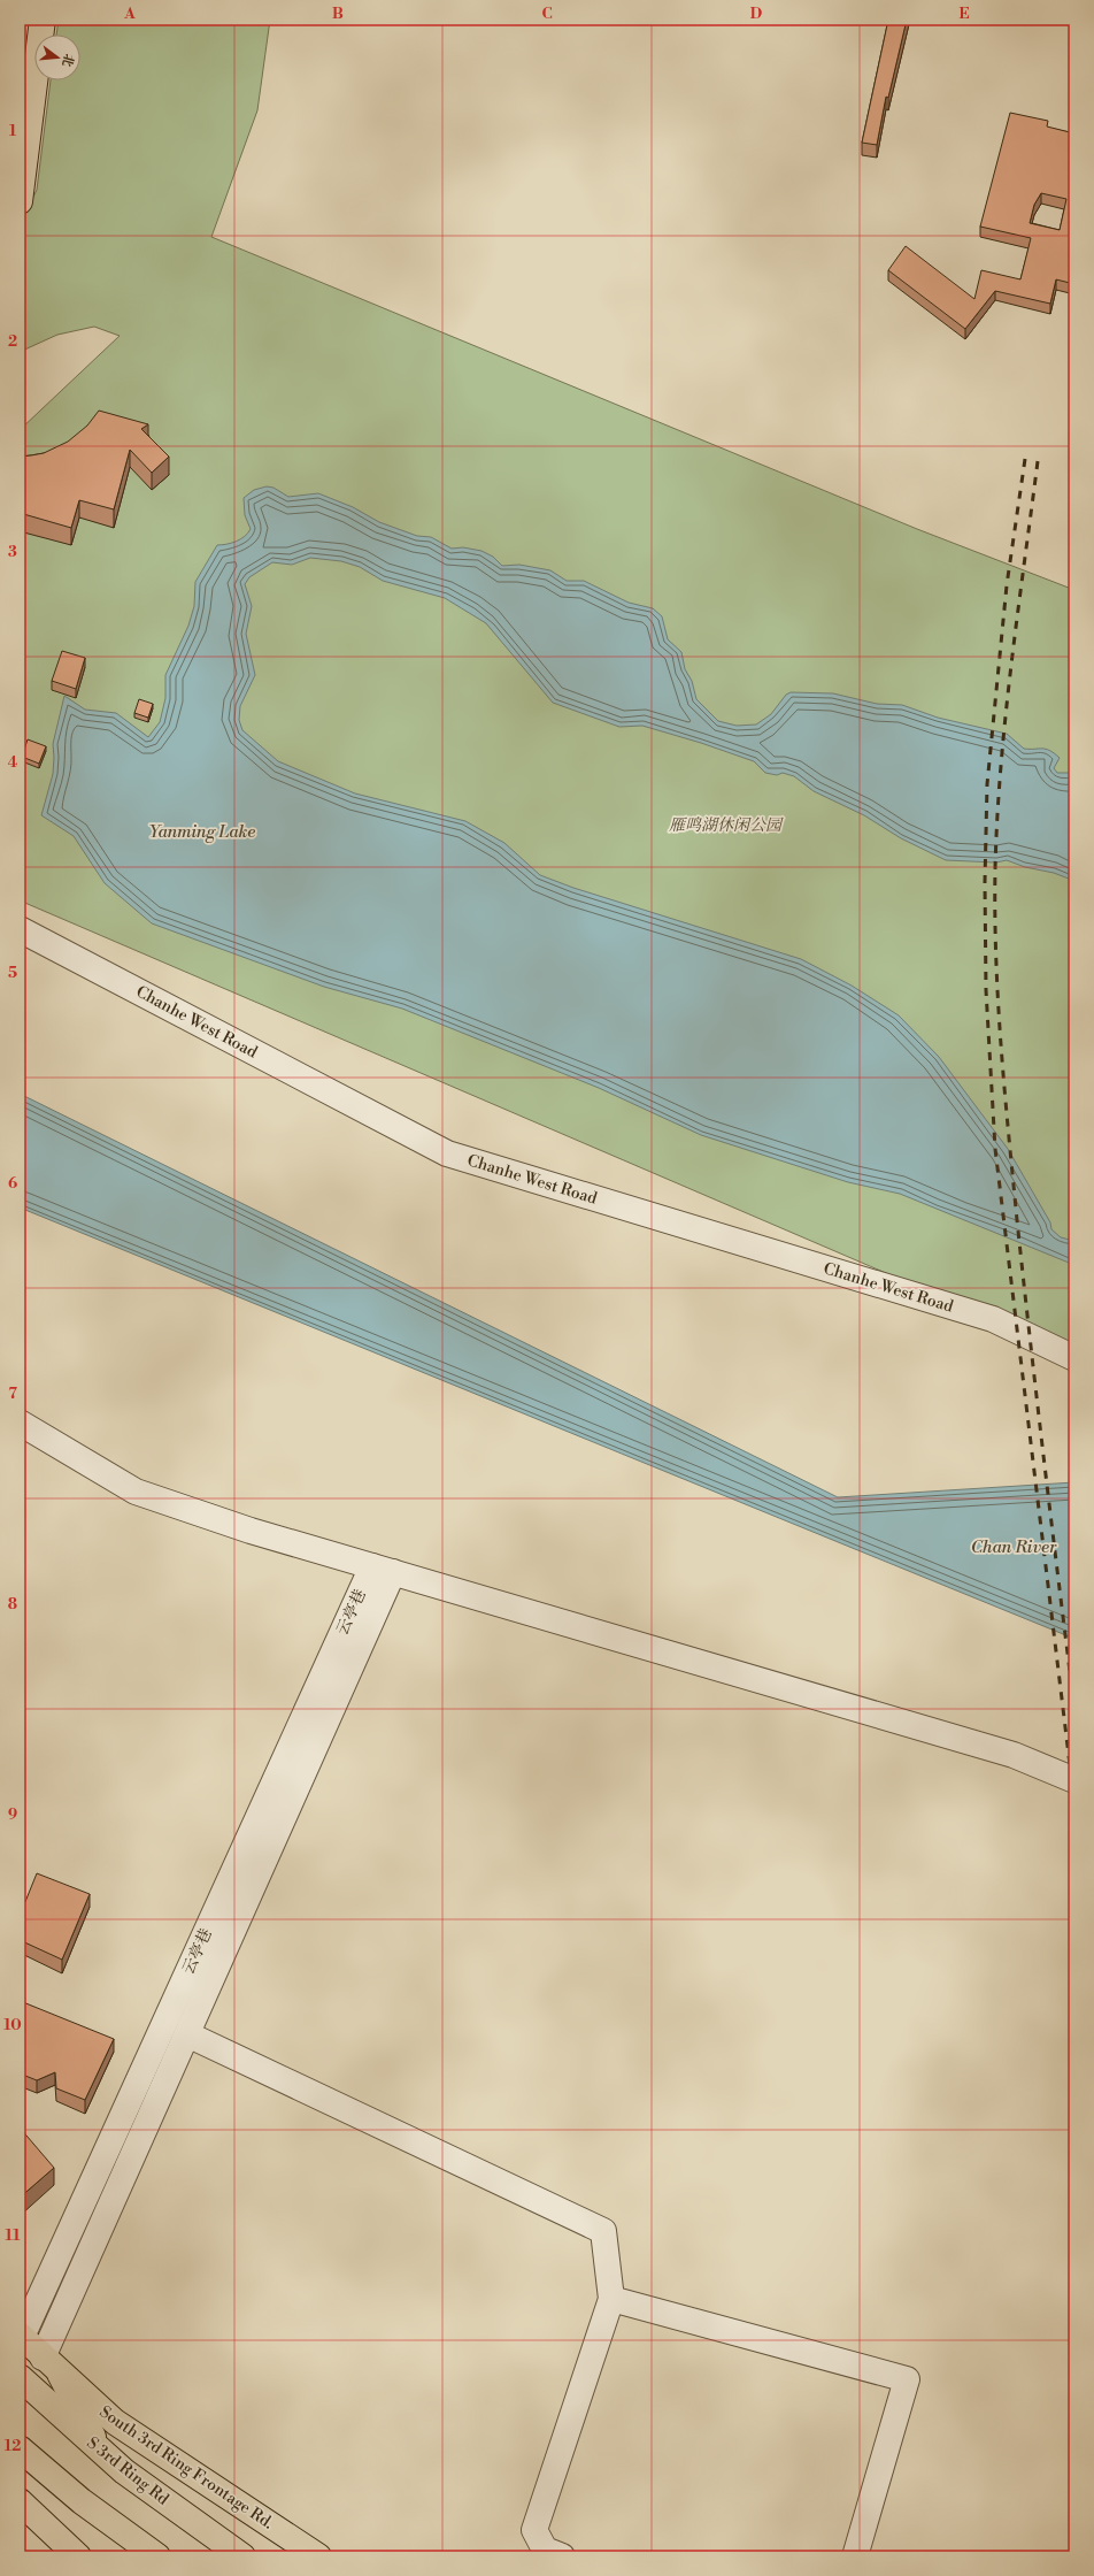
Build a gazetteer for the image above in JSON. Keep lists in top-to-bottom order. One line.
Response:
{"streets":{"main road":["South 3rd Ring Frontage Rd.","S 3rd Ring Rd"],"street":["Chanhe West Road","云亭巷"]},"crossings":[["云亭巷","South 3rd Ring Frontage Rd."]],"water":["Yanming Lake","Chan River"],"parks":["雁鸣湖休闲公园"],"north":"right","grid":{"columns":["A","B","C","D","E"],"rows":["1","2","3","4","5","6","7","8","9","10","11","12"]}}
